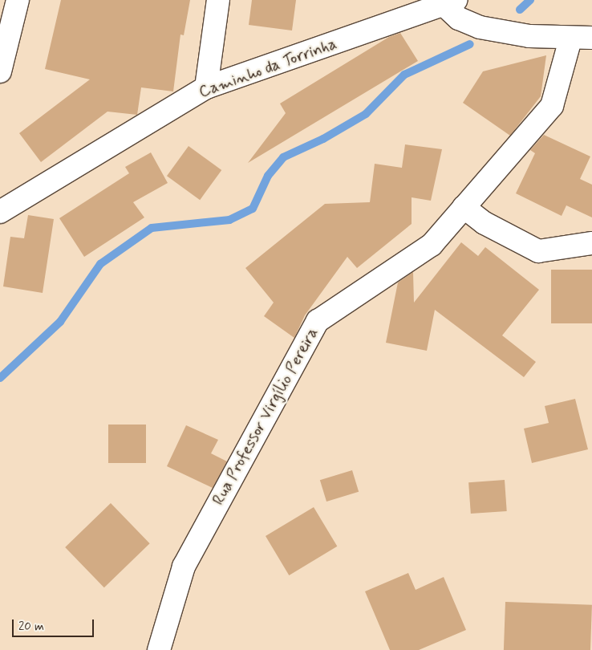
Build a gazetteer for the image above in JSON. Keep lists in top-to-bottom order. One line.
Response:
{"streets":{"street":["Caminho da Torrinha","Rua Professor Virgílio Pereira"]},"scale_bar":"20 m"}
